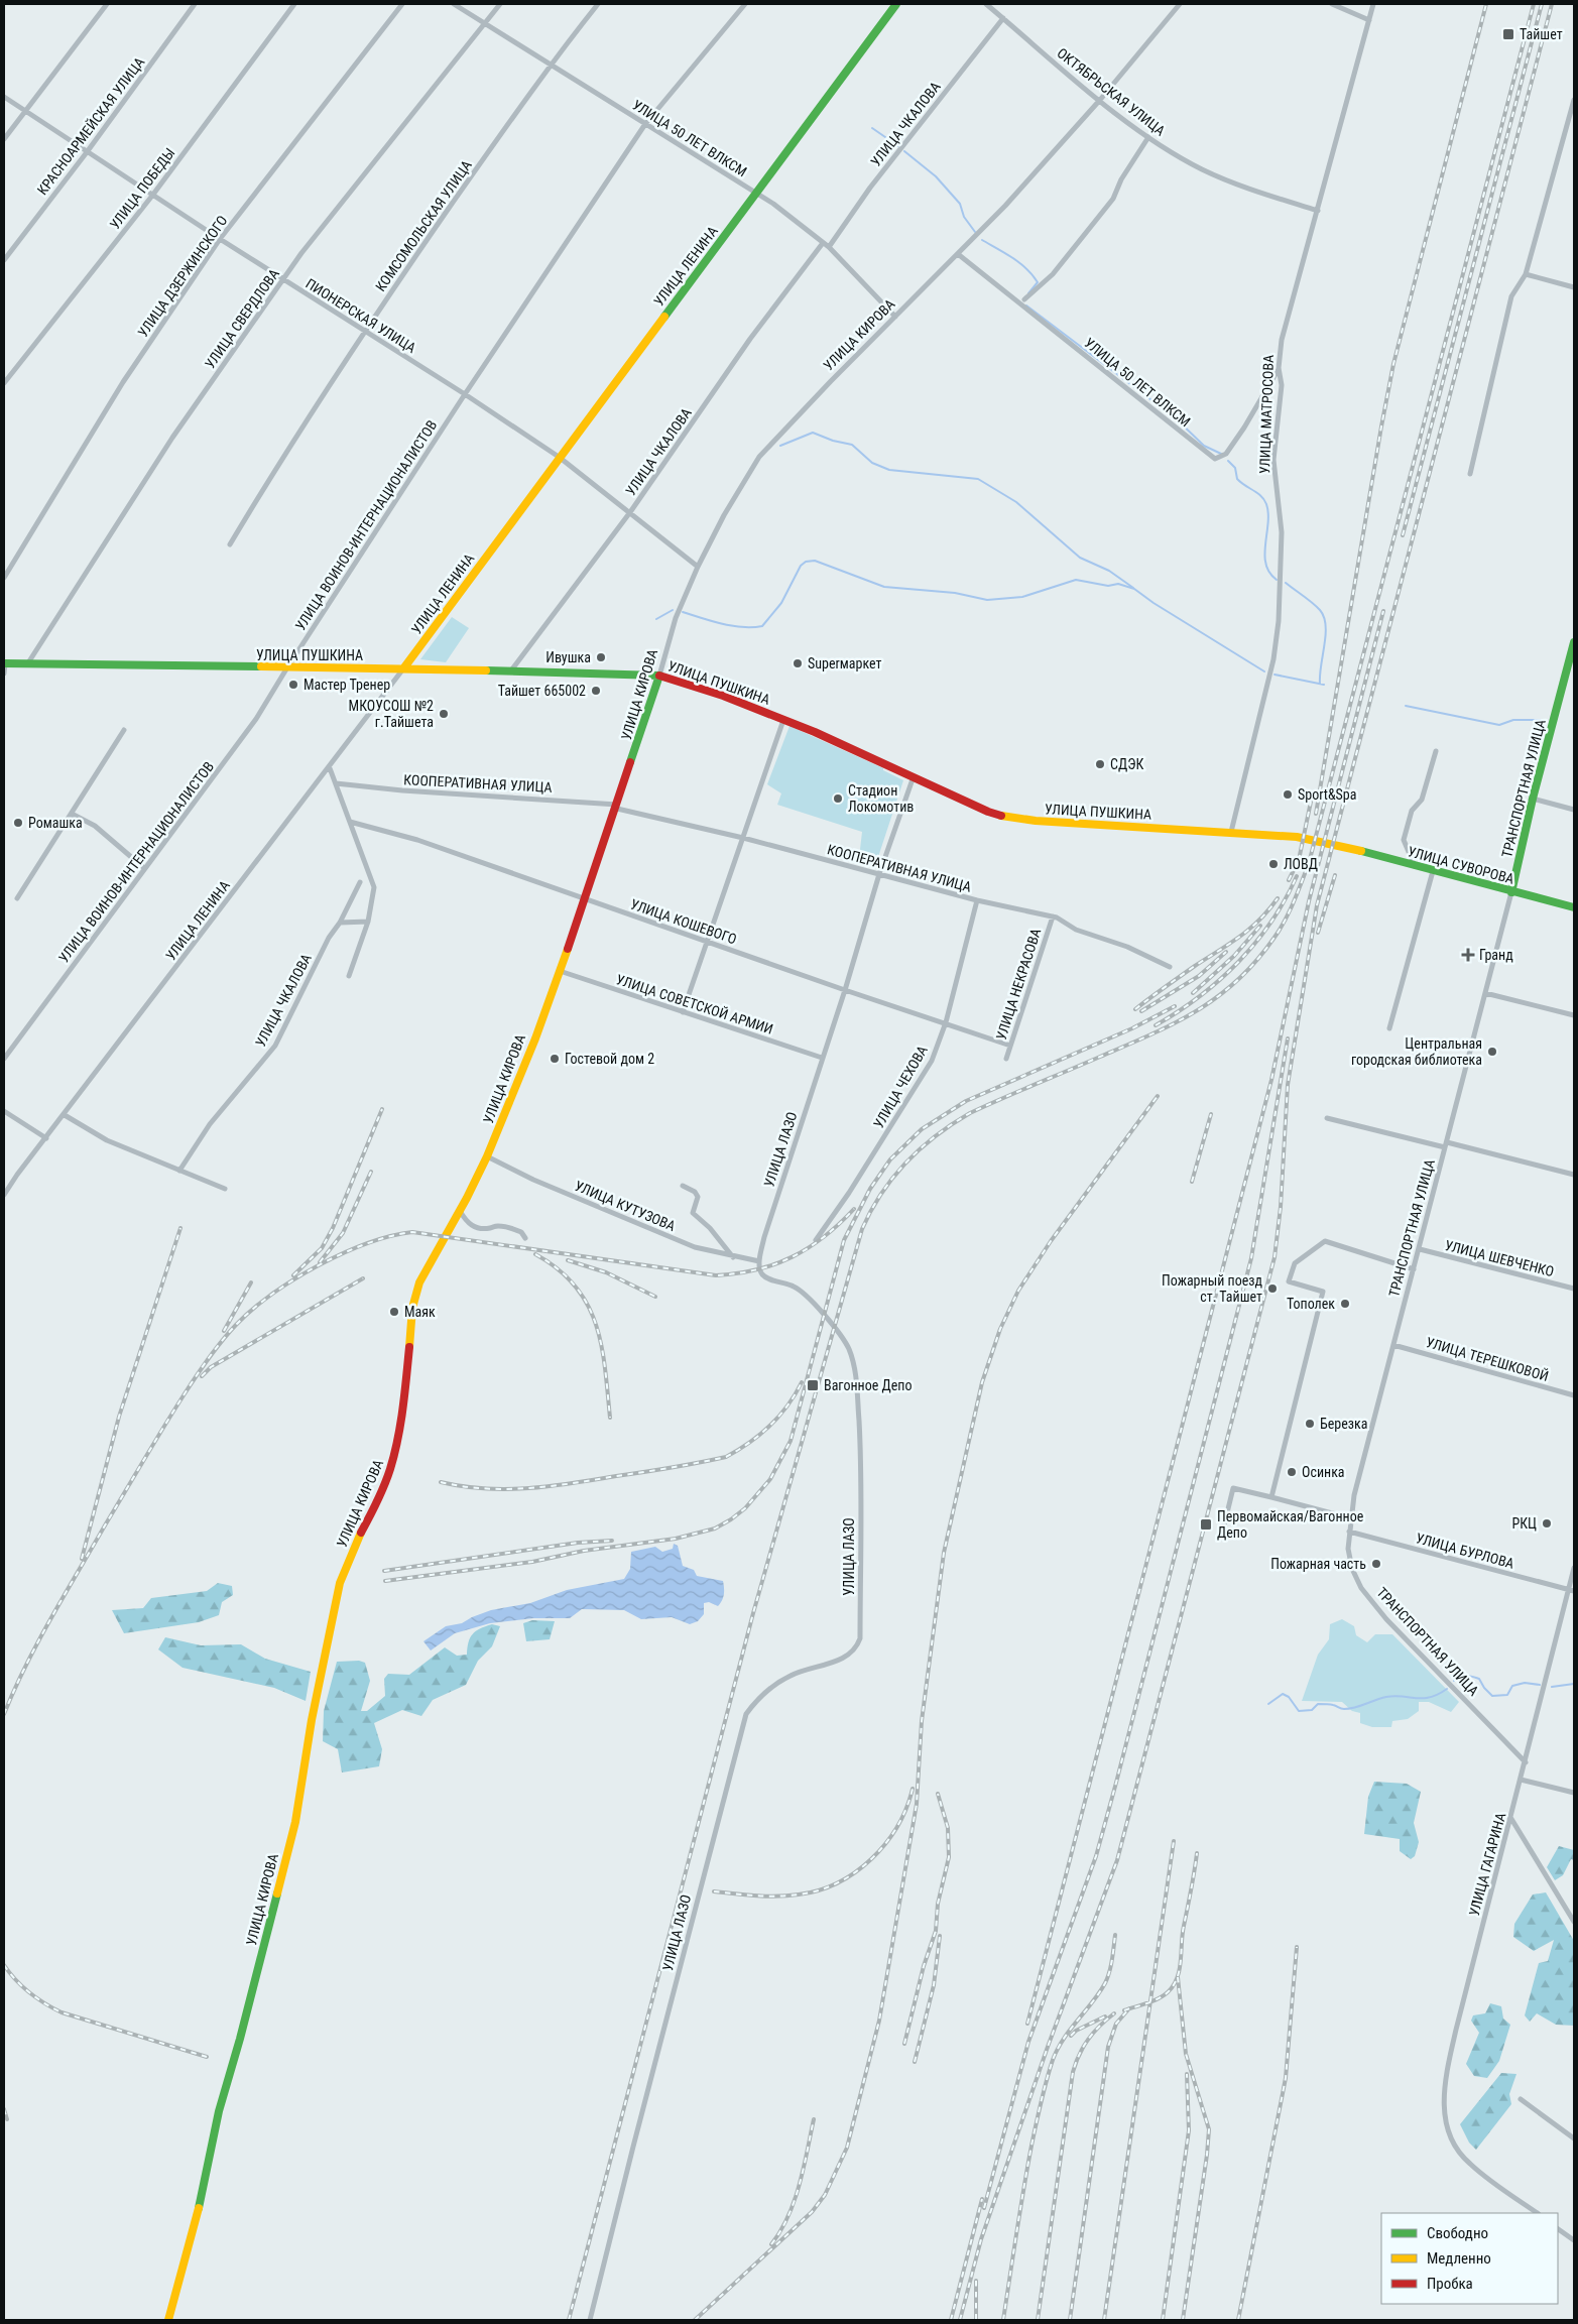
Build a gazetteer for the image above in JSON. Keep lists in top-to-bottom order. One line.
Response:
{"streets":{"main road":["УЛИЦА ЛЕНИНА","УЛИЦА КИРОВА","УЛИЦА ПУШКИНА","ТРАНСПОРТНАЯ УЛИЦА","УЛИЦА СУВОРОВА"],"street":["ОКТЯБРЬСКАЯ УЛИЦА","УЛИЦА ЧКАЛОВА","КРАСНОАРМЕЙСКАЯ УЛИЦА","УЛИЦА 50 ЛЕТ ВЛКСМ","УЛИЦА ПОБЕДЫ","КОМСОМОЛЬСКАЯ УЛИЦА","УЛИЦА ДЗЕРЖИНСКОГО","ПИОНЕРСКАЯ УЛИЦА","УЛИЦА СВЕРДЛОВА","УЛИЦА МАТРОСОВА","УЛИЦА ВОИНОВ-ИНТЕРНАЦИОНАЛИСТОВ","КООПЕРАТИВНАЯ УЛИЦА","УЛИЦА КОШЕВОГО","УЛИЦА НЕКРАСОВА","УЛИЦА СОВЕТСКОЙ АРМИИ","УЛИЦА ЧЕХОВА","УЛИЦА ЛАЗО","УЛИЦА КУТУЗОВА","УЛИЦА ШЕВЧЕНКО","УЛИЦА ТЕРЕШКОВОЙ","УЛИЦА БУРЛОВА","УЛИЦА ГАГАРИНА"]},"crossings":[["ОКТЯБРЬСКАЯ УЛИЦА","УЛИЦА ЧКАЛОВА"],["ОКТЯБРЬСКАЯ УЛИЦА","УЛИЦА КИРОВА"],["ОКТЯБРЬСКАЯ УЛИЦА","УЛИЦА МАТРОСОВА"],["УЛИЦА ЧКАЛОВА","УЛИЦА 50 ЛЕТ ВЛКСМ"],["УЛИЦА ЧКАЛОВА","ПИОНЕРСКАЯ УЛИЦА"],["УЛИЦА ЧКАЛОВА","УЛИЦА ПУШКИНА"],["КРАСНОАРМЕЙСКАЯ УЛИЦА","ПИОНЕРСКАЯ УЛИЦА"],["УЛИЦА 50 ЛЕТ ВЛКСМ","КОМСОМОЛЬСКАЯ УЛИЦА"],["УЛИЦА 50 ЛЕТ ВЛКСМ","УЛИЦА ЛЕНИНА"],["УЛИЦА 50 ЛЕТ ВЛКСМ","УЛИЦА СВЕРДЛОВА"],["УЛИЦА 50 ЛЕТ ВЛКСМ","УЛИЦА КИРОВА"],["УЛИЦА 50 ЛЕТ ВЛКСМ","УЛИЦА МАТРОСОВА"],["УЛИЦА 50 ЛЕТ ВЛКСМ","УЛИЦА ВОИНОВ-ИНТЕРНАЦИОНАЛИСТОВ"],["УЛИЦА ПОБЕДЫ","ПИОНЕРСКАЯ УЛИЦА"],["КОМСОМОЛЬСКАЯ УЛИЦА","ПИОНЕРСКАЯ УЛИЦА"],["УЛИЦА ЛЕНИНА","ПИОНЕРСКАЯ УЛИЦА"],["УЛИЦА ЛЕНИНА","УЛИЦА ПУШКИНА"],["УЛИЦА ДЗЕРЖИНСКОГО","ПИОНЕРСКАЯ УЛИЦА"],["ПИОНЕРСКАЯ УЛИЦА","УЛИЦА СВЕРДЛОВА"],["ПИОНЕРСКАЯ УЛИЦА","УЛИЦА КИРОВА"],["ПИОНЕРСКАЯ УЛИЦА","УЛИЦА ВОИНОВ-ИНТЕРНАЦИОНАЛИСТОВ"],["УЛИЦА СВЕРДЛОВА","УЛИЦА ПУШКИНА"],["УЛИЦА КИРОВА","УЛИЦА ПУШКИНА"],["УЛИЦА КИРОВА","КООПЕРАТИВНАЯ УЛИЦА"],["УЛИЦА КИРОВА","УЛИЦА КОШЕВОГО"],["УЛИЦА КИРОВА","УЛИЦА СОВЕТСКОЙ АРМИИ"],["УЛИЦА КИРОВА","УЛИЦА КУТУЗОВА"],["УЛИЦА МАТРОСОВА","УЛИЦА ПУШКИНА"],["УЛИЦА ВОИНОВ-ИНТЕРНАЦИОНАЛИСТОВ","УЛИЦА ПУШКИНА"],["УЛИЦА ПУШКИНА","УЛИЦА СУВОРОВА"],["УЛИЦА ПУШКИНА","УЛИЦА ЛАЗО"],["КООПЕРАТИВНАЯ УЛИЦА","УЛИЦА НЕКРАСОВА"],["КООПЕРАТИВНАЯ УЛИЦА","УЛИЦА ЧЕХОВА"],["КООПЕРАТИВНАЯ УЛИЦА","УЛИЦА ЛАЗО"],["ТРАНСПОРТНАЯ УЛИЦА","УЛИЦА СУВОРОВА"],["ТРАНСПОРТНАЯ УЛИЦА","УЛИЦА ШЕВЧЕНКО"],["ТРАНСПОРТНАЯ УЛИЦА","УЛИЦА ТЕРЕШКОВОЙ"],["ТРАНСПОРТНАЯ УЛИЦА","УЛИЦА БУРЛОВА"],["ТРАНСПОРТНАЯ УЛИЦА","УЛИЦА ГАГАРИНА"],["УЛИЦА КОШЕВОГО","УЛИЦА НЕКРАСОВА"],["УЛИЦА КОШЕВОГО","УЛИЦА ЧЕХОВА"],["УЛИЦА КОШЕВОГО","УЛИЦА ЛАЗО"],["УЛИЦА СОВЕТСКОЙ АРМИИ","УЛИЦА ЛАЗО"],["УЛИЦА ЛАЗО","УЛИЦА КУТУЗОВА"],["УЛИЦА БУРЛОВА","УЛИЦА ГАГАРИНА"]],"places":{"transit":["Тайшет","Вагонное Депо","Первомайская/Вагонное Депо"],"other":["Ивушка","Superмаркет","Мастер Тренер","Тайшет 665002","МКОУСОШ №2 г.Тайшета","СДЭК","Sport&Spa","Стадион Локомотив","Ромашка","ЛОВД","Центральная городская библиотека","Гостевой дом 2","Пожарный поезд ст. Тайшет","Тополек","Маяк","Березка","Осинка","РКЦ","Пожарная часть"],"health":["Гранд"]},"legend":["Свободно","Медленно","Пробка"]}
